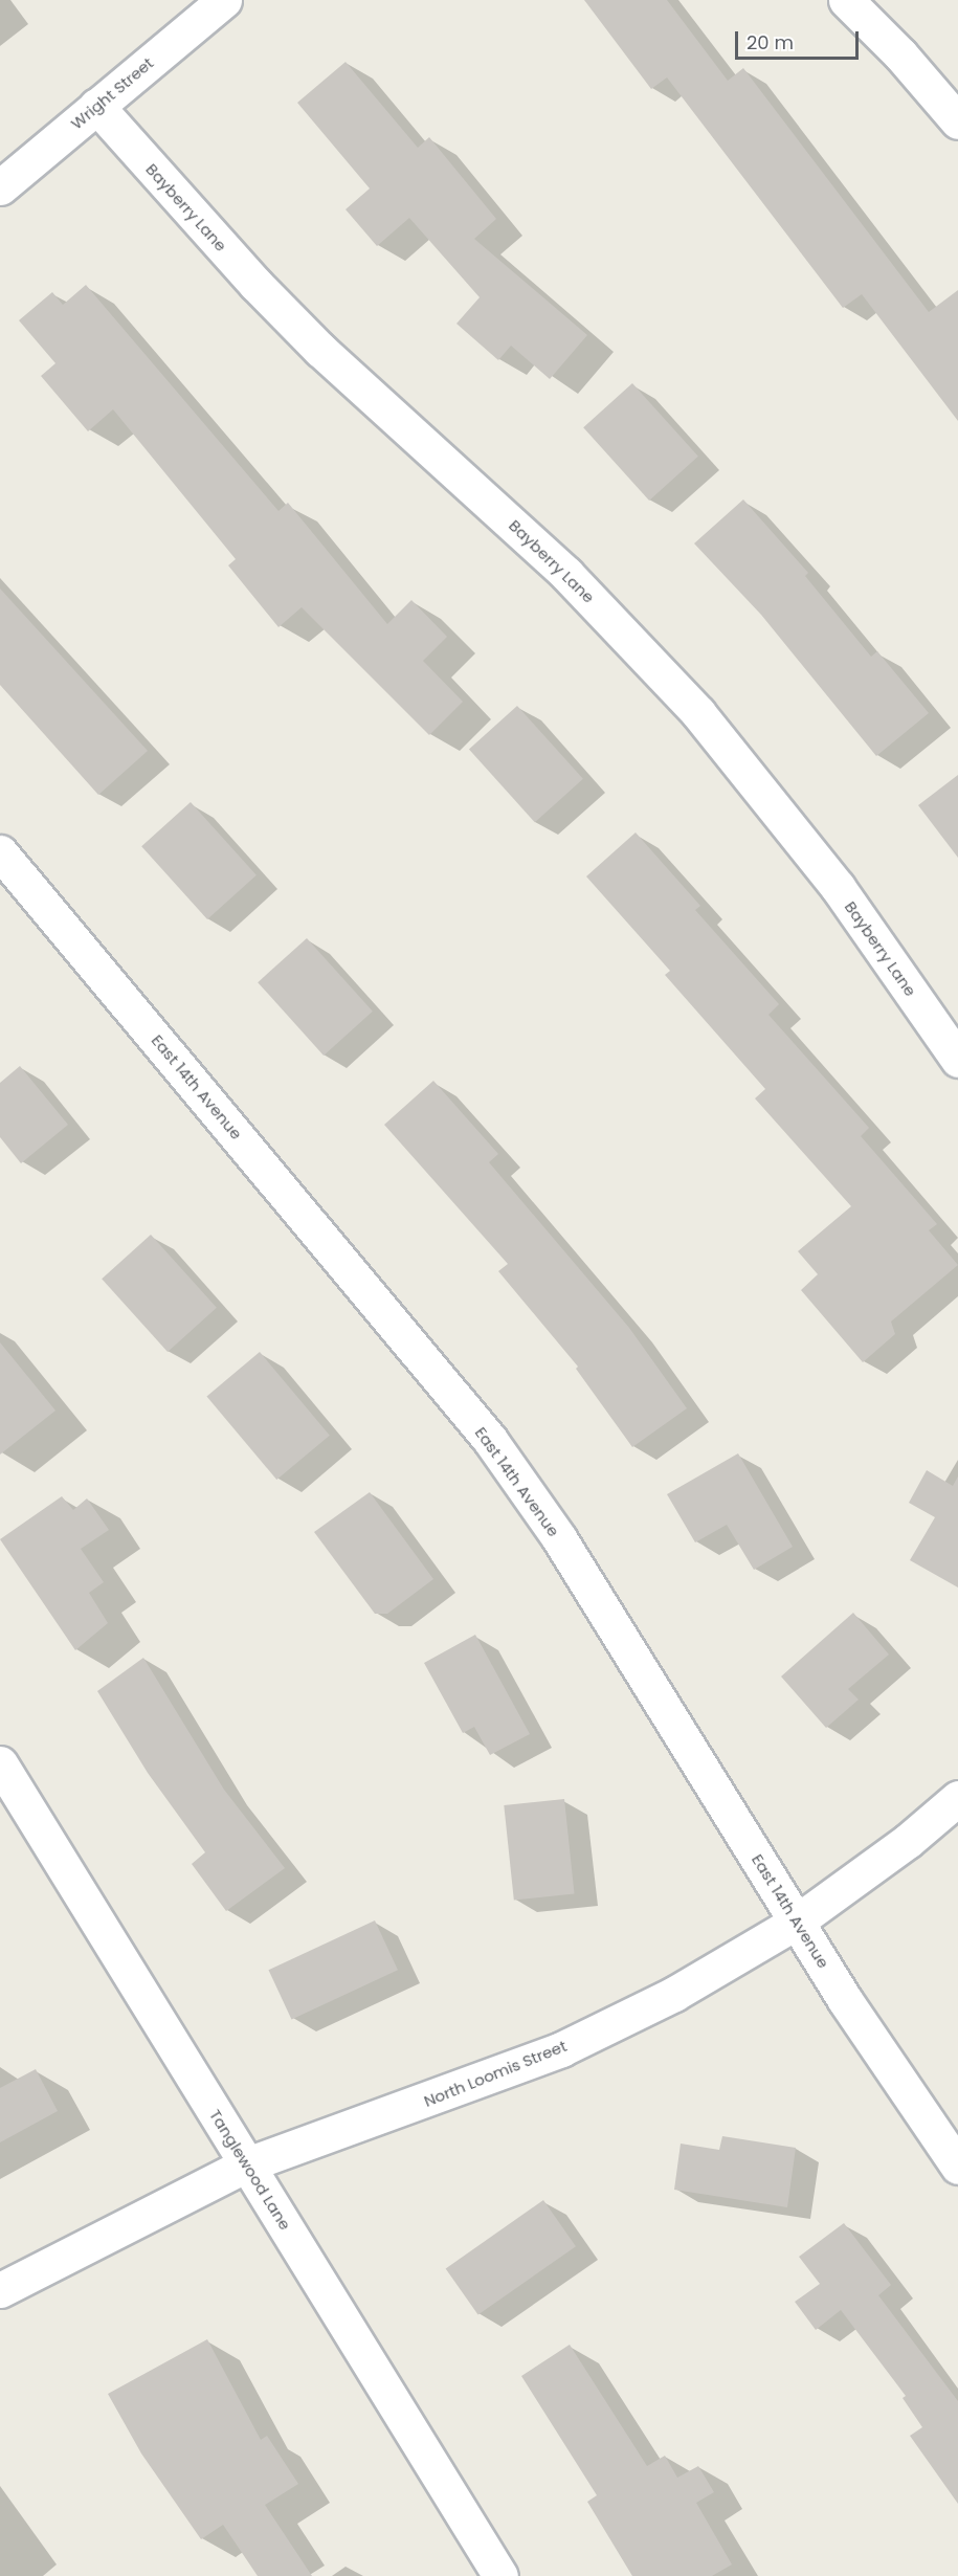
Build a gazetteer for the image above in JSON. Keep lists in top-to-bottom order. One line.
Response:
{"streets":{"street":["Wright Street","Bayberry Lane","East 14th Avenue","North Loomis Street","Tanglewood Lane"]},"crossings":[["Wright Street","Bayberry Lane"],["East 14th Avenue","North Loomis Street"],["North Loomis Street","Tanglewood Lane"]],"scale_bar":"20 m"}
